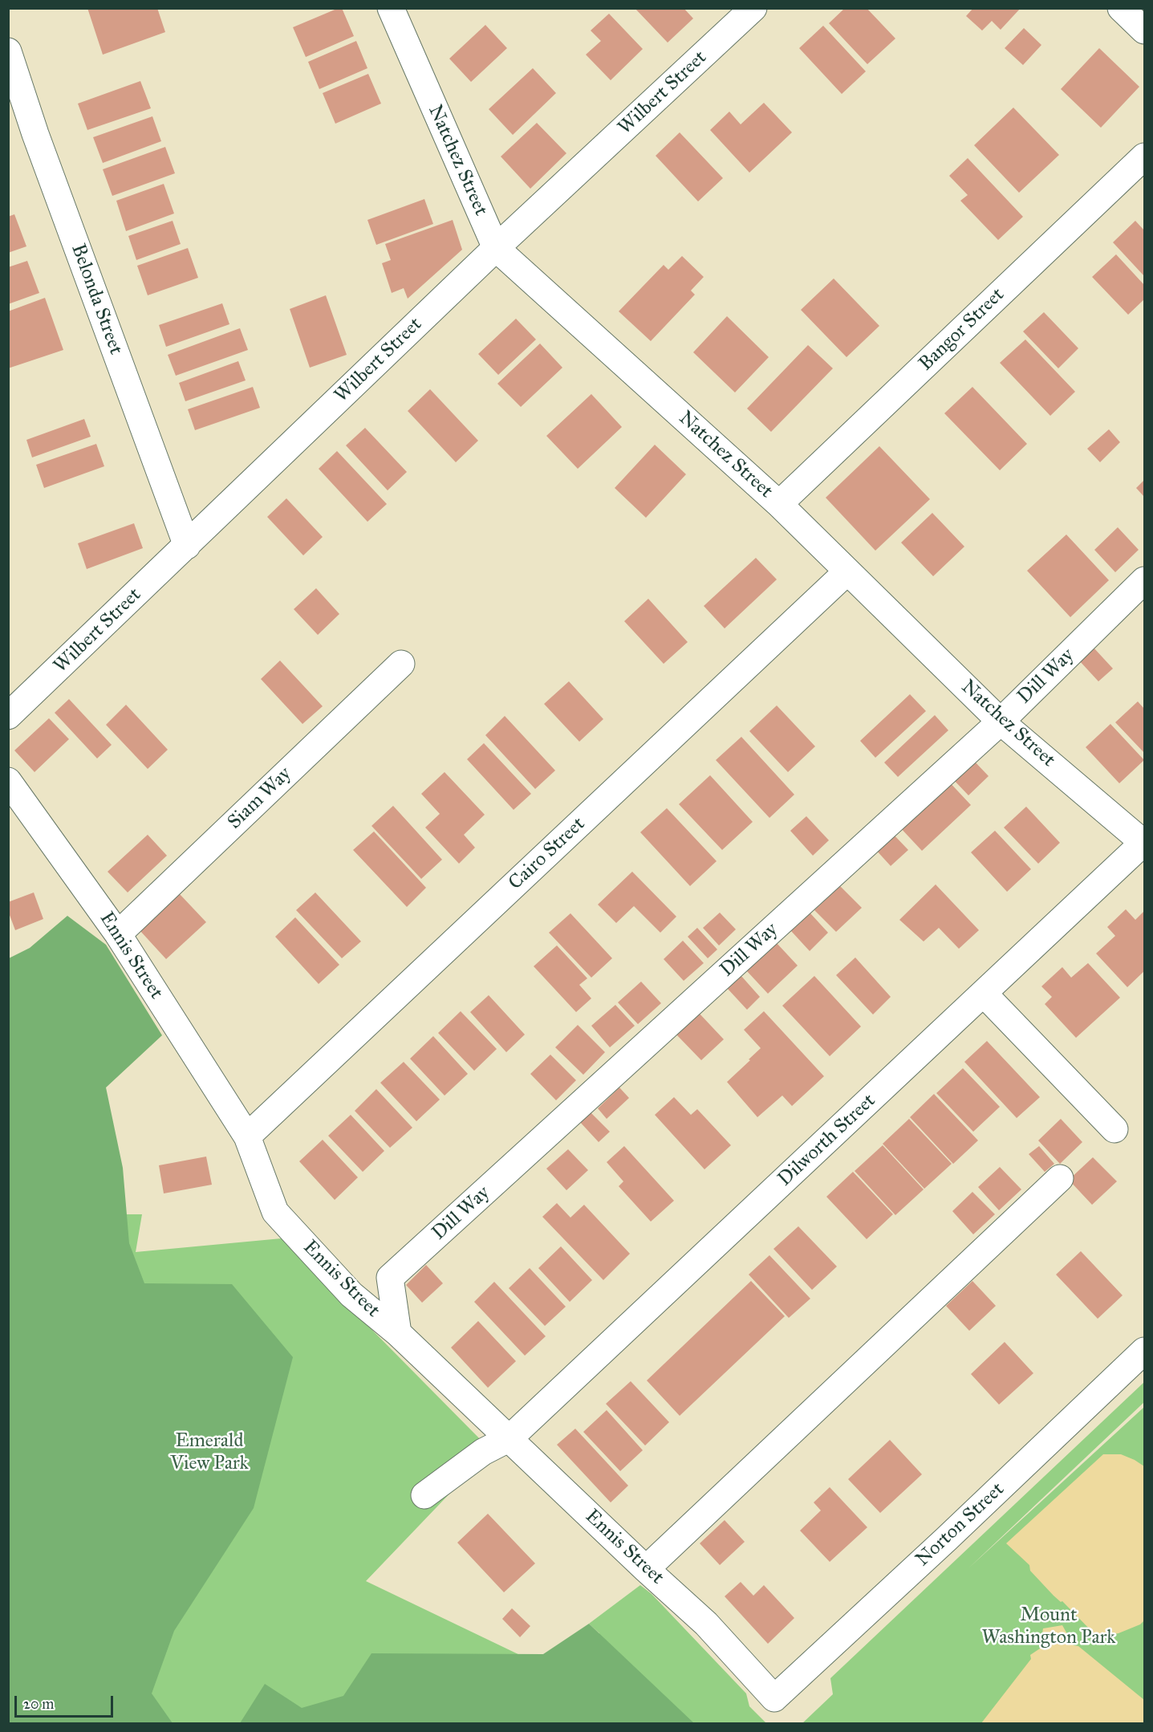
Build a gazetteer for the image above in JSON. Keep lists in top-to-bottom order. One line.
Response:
{"streets":{"street":["Wilbert Street","Natchez Street","Belonda Street","Bangor Street","Dill Way","Siam Way","Cairo Street","Ennis Street","Dilworth Street","Norton Street"]},"crossings":[["Wilbert Street","Natchez Street"],["Wilbert Street","Belonda Street"],["Natchez Street","Bangor Street"],["Natchez Street","Dill Way"],["Natchez Street","Cairo Street"],["Natchez Street","Dilworth Street"],["Dill Way","Ennis Street"],["Siam Way","Ennis Street"],["Cairo Street","Ennis Street"],["Ennis Street","Dilworth Street"],["Ennis Street","Norton Street"]],"parks":["Emerald View Park","Mount Washington Park"],"scale_bar":"20 m"}
